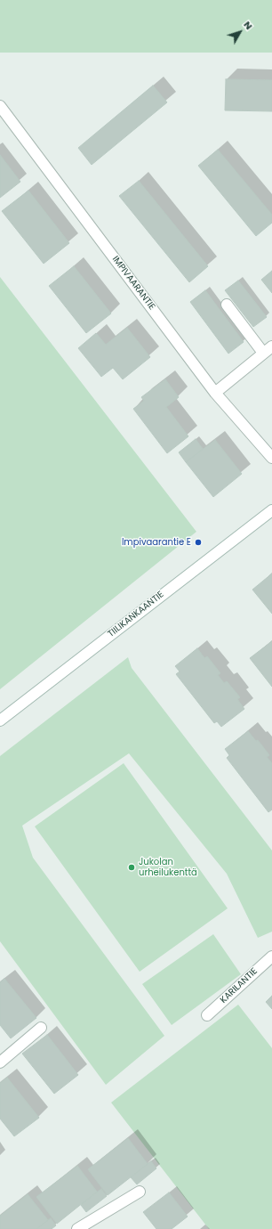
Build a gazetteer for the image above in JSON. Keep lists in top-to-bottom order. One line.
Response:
{"streets":{"street":["IMPIVAARANTIE","TIILIKANKAANTIE","KARILANTIE"]},"places":["Impivaarantie E","Jukolan urheilukenttä"],"north":"top right"}
